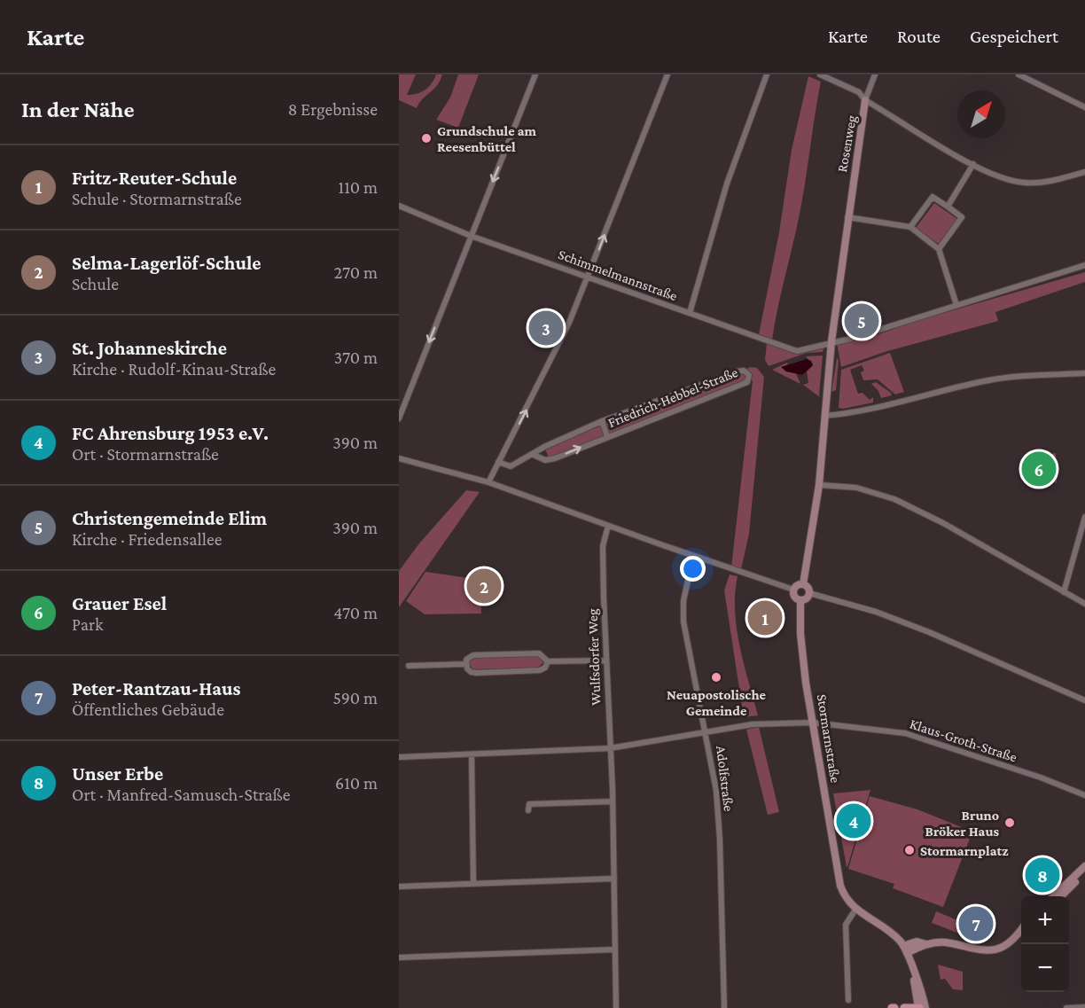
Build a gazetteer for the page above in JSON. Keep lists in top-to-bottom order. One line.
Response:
{"streets":{"street":["Rosenweg","Schimmelmannstraße","Friedrich-Hebbel-Straße","Wulfsdorfer Weg","Stormarnstraße","Klaus-Groth-Straße","Adolfstraße"]},"crossings":[["Rosenweg","Schimmelmannstraße"],["Wulfsdorfer Weg","Klaus-Groth-Straße"],["Stormarnstraße","Klaus-Groth-Straße"],["Klaus-Groth-Straße","Adolfstraße"]],"places":["Grundschule am Reesenbüttel","Neuapostolische Gemeinde","Bruno Bröker Haus","Stormarnplatz"],"north":"top right","page":{"header":"Karte","nav":["Karte","Route","Gespeichert"],"heading":["In der Nähe","8 Ergebnisse"],"list":[{"mark":"1","name":"Fritz-Reuter-Schule","note":"Schule · Stormarnstraße","value":"110 m"},{"mark":"2","name":"Selma-Lagerlöf-Schule","note":"Schule","value":"270 m"},{"mark":"3","name":"St. Johanneskirche","note":"Kirche · Rudolf-Kinau-Straße","value":"370 m"},{"mark":"4","name":"FC Ahrensburg 1953 e.V.","note":"Ort · Stormarnstraße","value":"390 m"},{"mark":"5","name":"Christengemeinde Elim","note":"Kirche · Friedensallee","value":"390 m"},{"mark":"6","name":"Grauer Esel","note":"Park","value":"470 m"},{"mark":"7","name":"Peter-Rantzau-Haus","note":"Öffentliches Gebäude","value":"590 m"},{"mark":"8","name":"Unser Erbe","note":"Ort · Manfred-Samusch-Straße","value":"610 m"}],"pins":["5","3","6","2","1","4","8","7"],"map_buttons":["+","−"]}}
